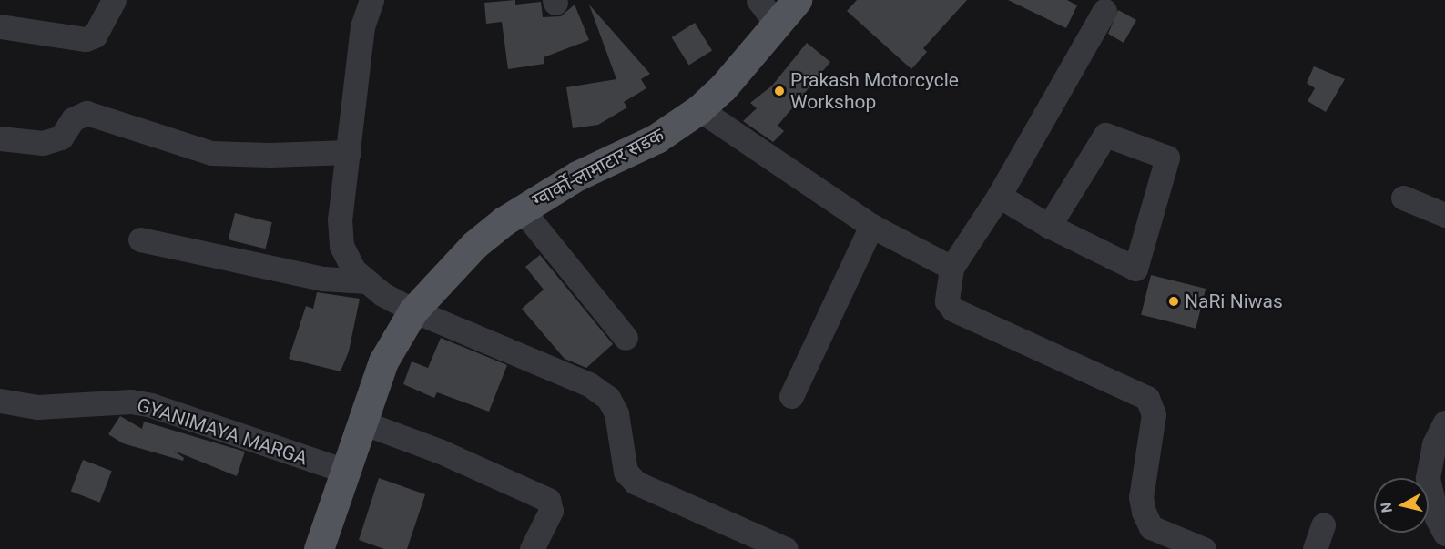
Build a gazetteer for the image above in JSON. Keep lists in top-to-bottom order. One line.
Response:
{"streets":{"main road":["ग्वार्को-लामाटार सडक"],"street":["GYANIMAYA MARGA"]},"crossings":[["ग्वार्को-लामाटार सडक","GYANIMAYA MARGA"]],"places":["Prakash Motorcycle Workshop","NaRi Niwas"],"north":"left"}
